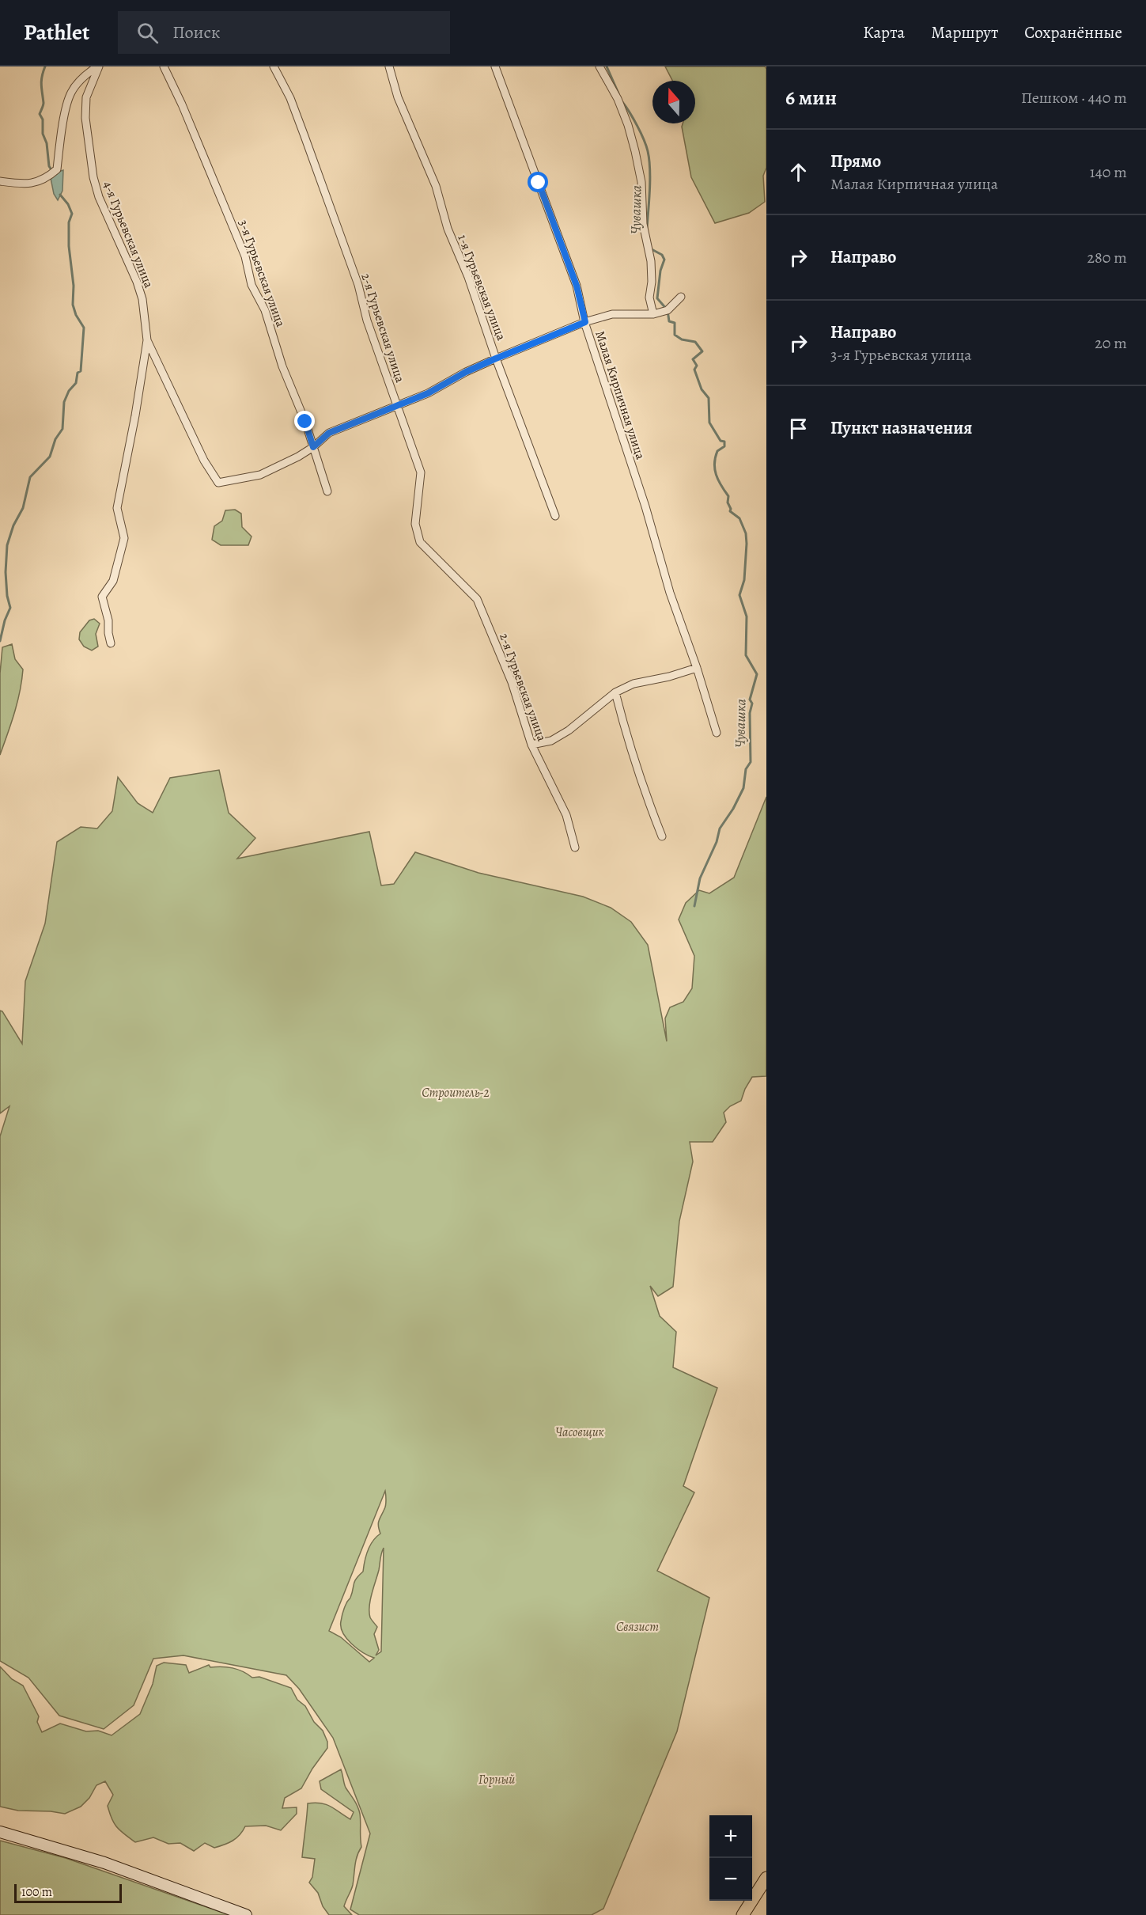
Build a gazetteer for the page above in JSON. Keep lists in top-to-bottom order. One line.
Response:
{"streets":{"street":["4-я Гурьевская улица","3-я Гурьевская улица","1-я Гурьевская улица","2-я Гурьевская улица","Малая Кирпичная улица"]},"crossings":[["4-я Гурьевская улица","3-я Гурьевская улица"]],"water":["Чувашка"],"parks":["Строитель-2","Часовщик","Связист","Горный"],"scale_bar":"100 m","north":"top","page":{"header":"Pathlet","search":"Поиск","nav":["Карта","Маршрут","Сохранённые"],"heading":["6 мин","Пешком · 440 m"],"list":[["Прямо","Малая Кирпичная улица","140 m"],["Направо","280 m"],["Направо","3-я Гурьевская улица","20 m"],"Пункт назначения"],"map_buttons":["+","−"],"scale":"100 m"}}
